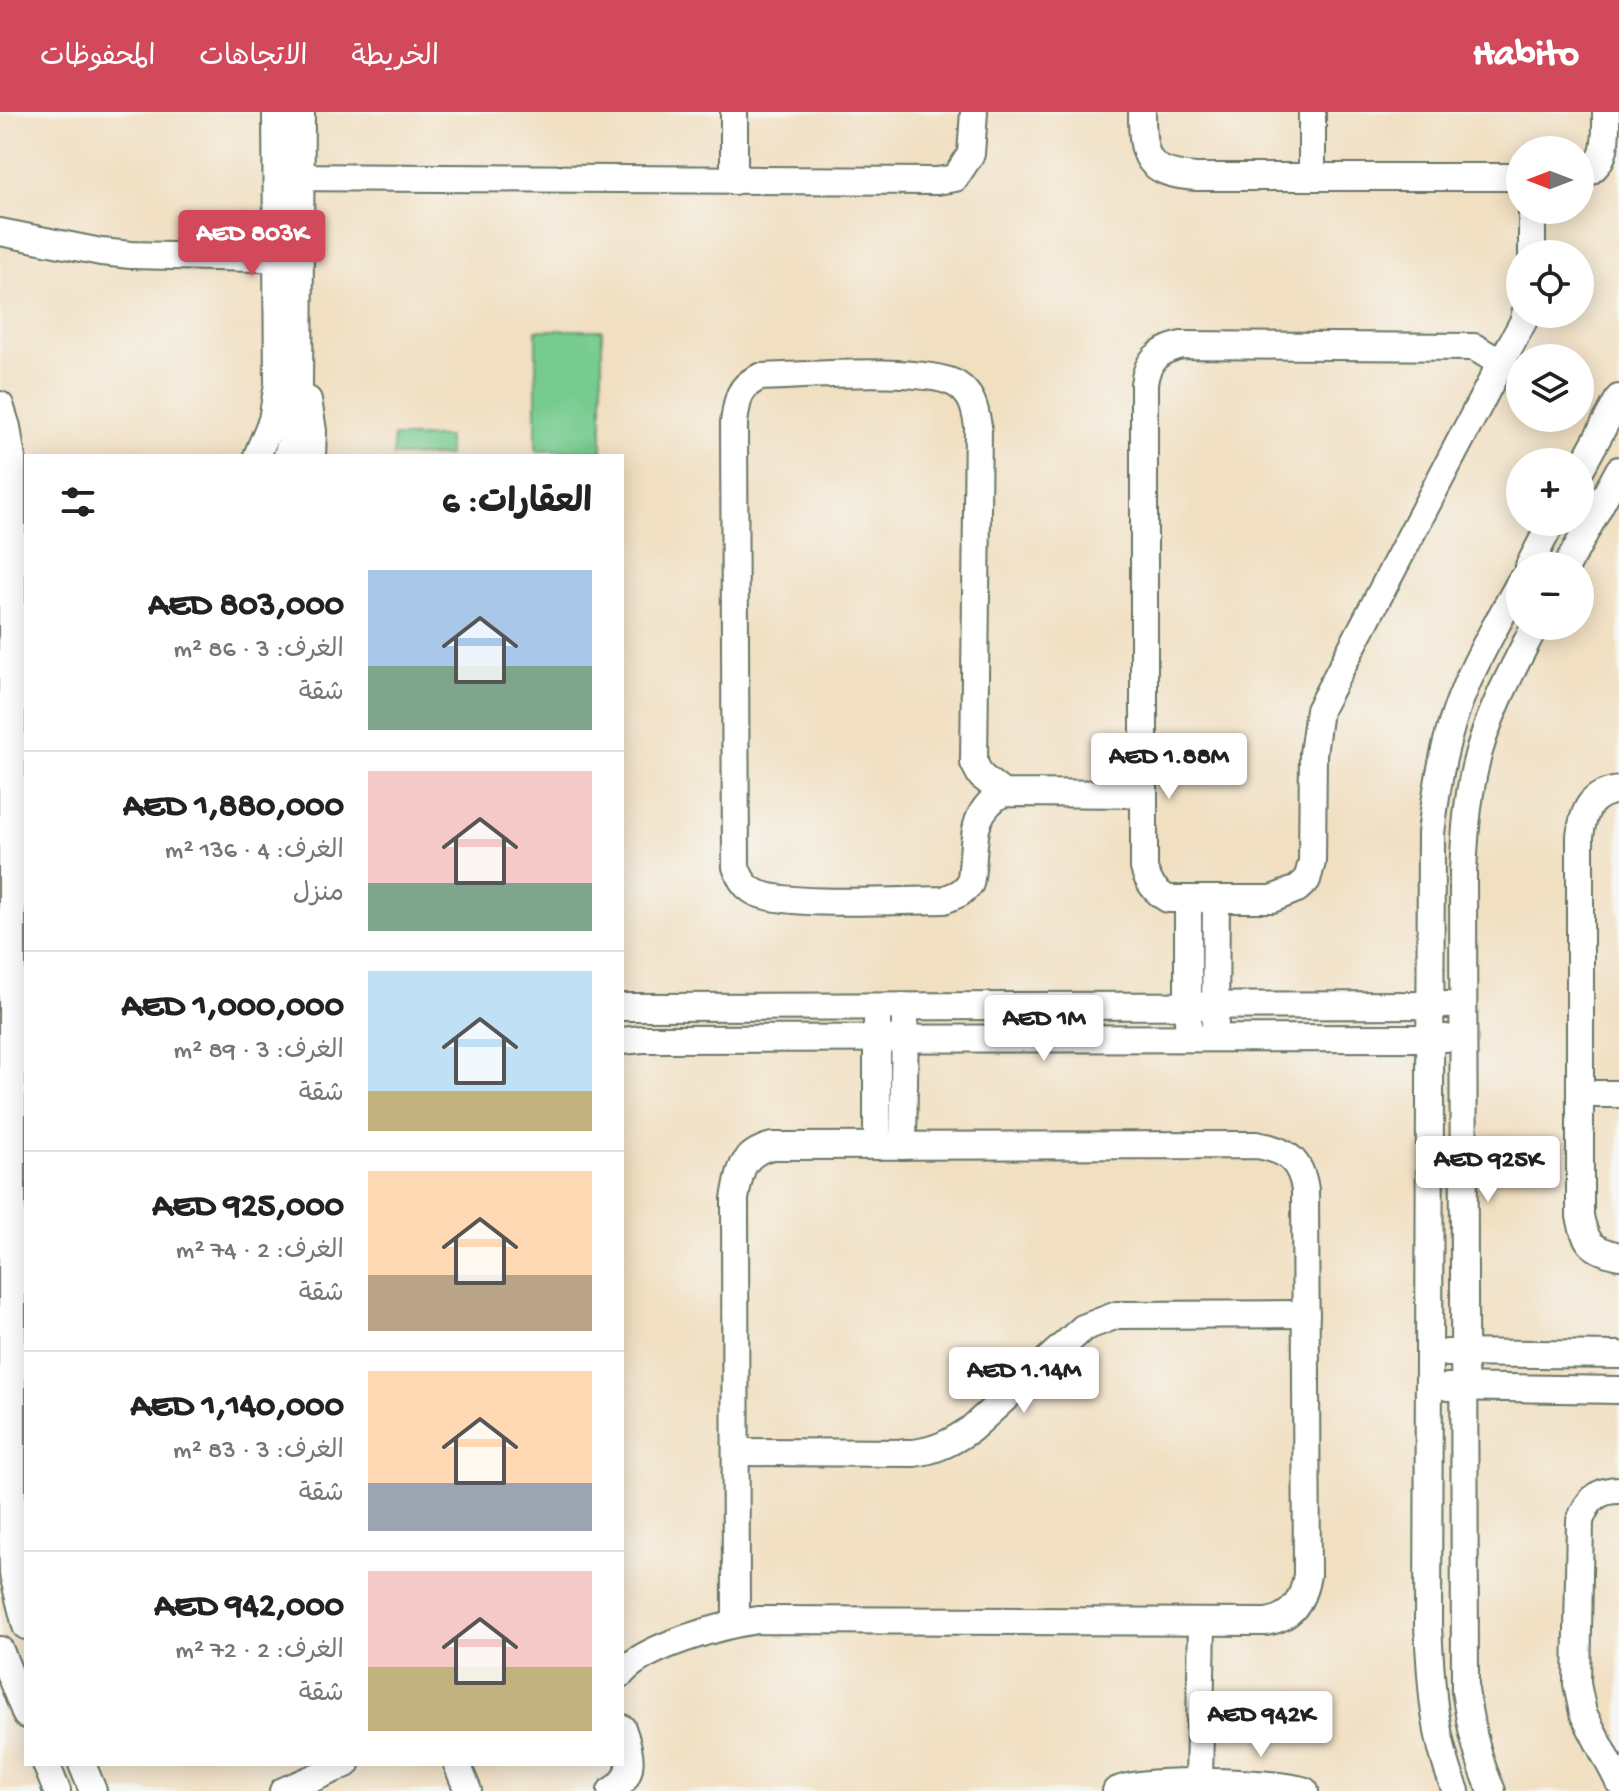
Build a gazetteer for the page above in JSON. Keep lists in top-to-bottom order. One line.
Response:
{"north":"left","page":{"header":"Habito","nav":["الخريطة","الاتجاهات","المحفوظات"],"map_buttons":["+","−"],"price":["AED 803K","AED 1.88M","AED 1M","AED 925K","AED 1.14M","AED 942K"],"heading":"العقارات: 6","list":[{"name":"AED 803,000","note":"الغرف: 3 · 86 m² · شقة"},{"name":"AED 1,880,000","note":"الغرف: 4 · 136 m² · منزل"},{"name":"AED 1,000,000","note":"الغرف: 3 · 89 m² · شقة"},{"name":"AED 925,000","note":"الغرف: 2 · 74 m² · شقة"},{"name":"AED 1,140,000","note":"الغرف: 3 · 83 m² · شقة"},{"name":"AED 942,000","note":"الغرف: 2 · 72 m² · شقة"}]}}
